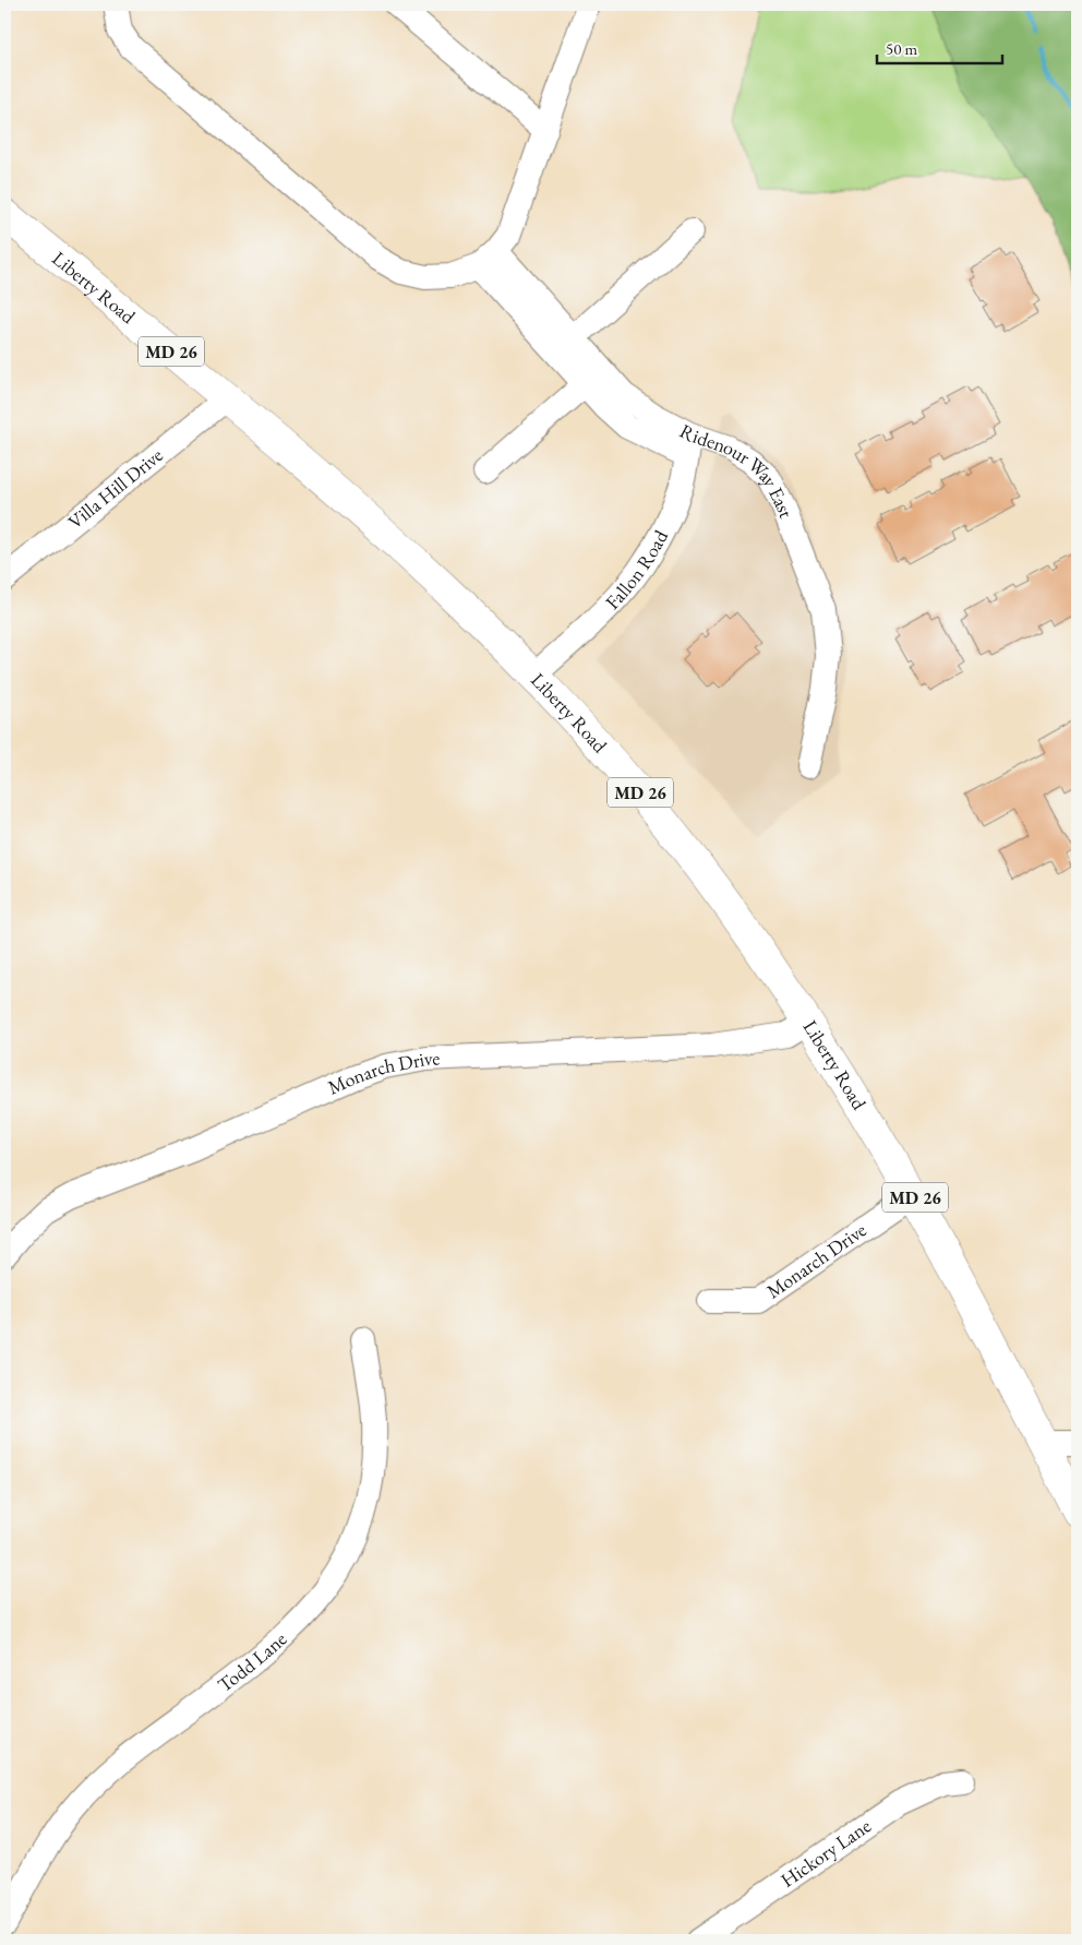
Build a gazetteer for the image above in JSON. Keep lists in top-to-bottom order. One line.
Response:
{"streets":{"main road":["Liberty Road","MD 26"],"street":["Ridenour Way East","Villa Hill Drive","Fallon Road","Monarch Drive","Todd Lane","Hickory Lane"]},"crossings":[["Liberty Road","Villa Hill Drive"],["Liberty Road","Fallon Road"],["Liberty Road","Monarch Drive"],["Ridenour Way East","Fallon Road"]],"scale_bar":"50 m"}
